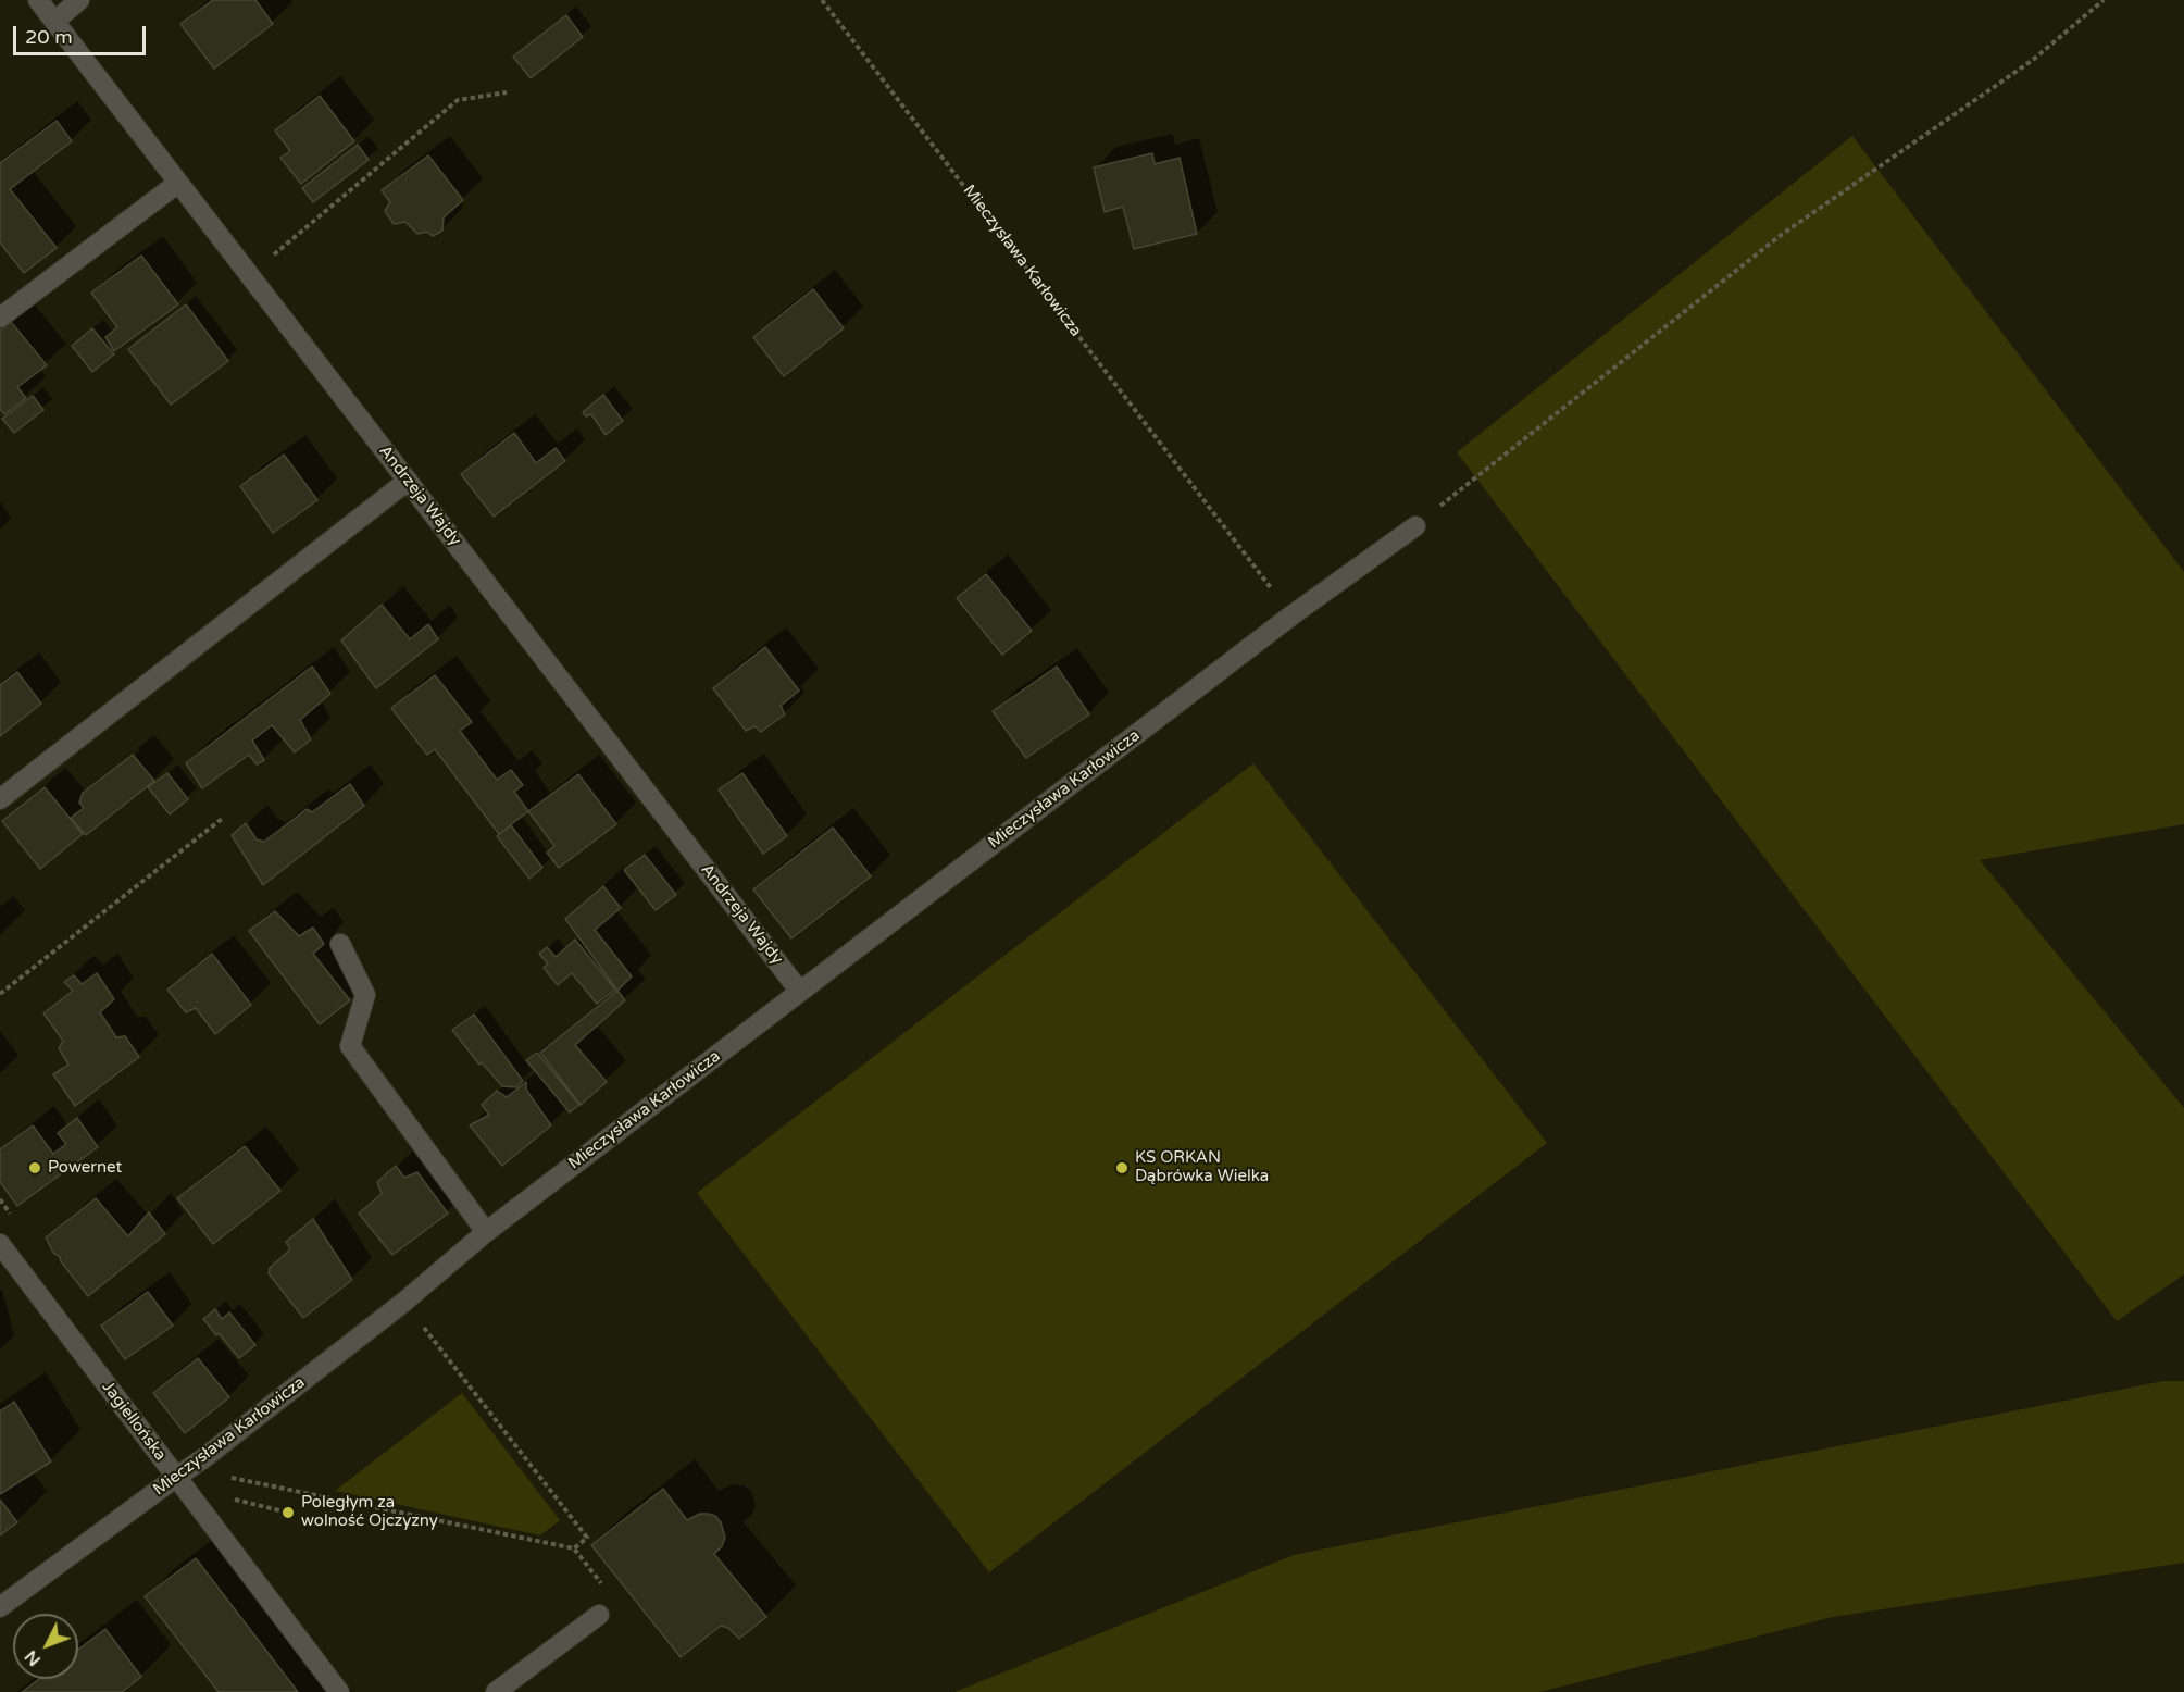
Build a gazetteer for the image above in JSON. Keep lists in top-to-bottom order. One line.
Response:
{"streets":{"street":["Mieczysława Karłowicza","Andrzeja Wajdy","Jagiellońska"]},"crossings":[["Mieczysława Karłowicza","Andrzeja Wajdy"],["Mieczysława Karłowicza","Jagiellońska"]],"places":["Powernet","KS ORKAN Dąbrówka Wielka","Poległym za wolność Ojczyzny"],"scale_bar":"20 m","north":"bottom left"}
